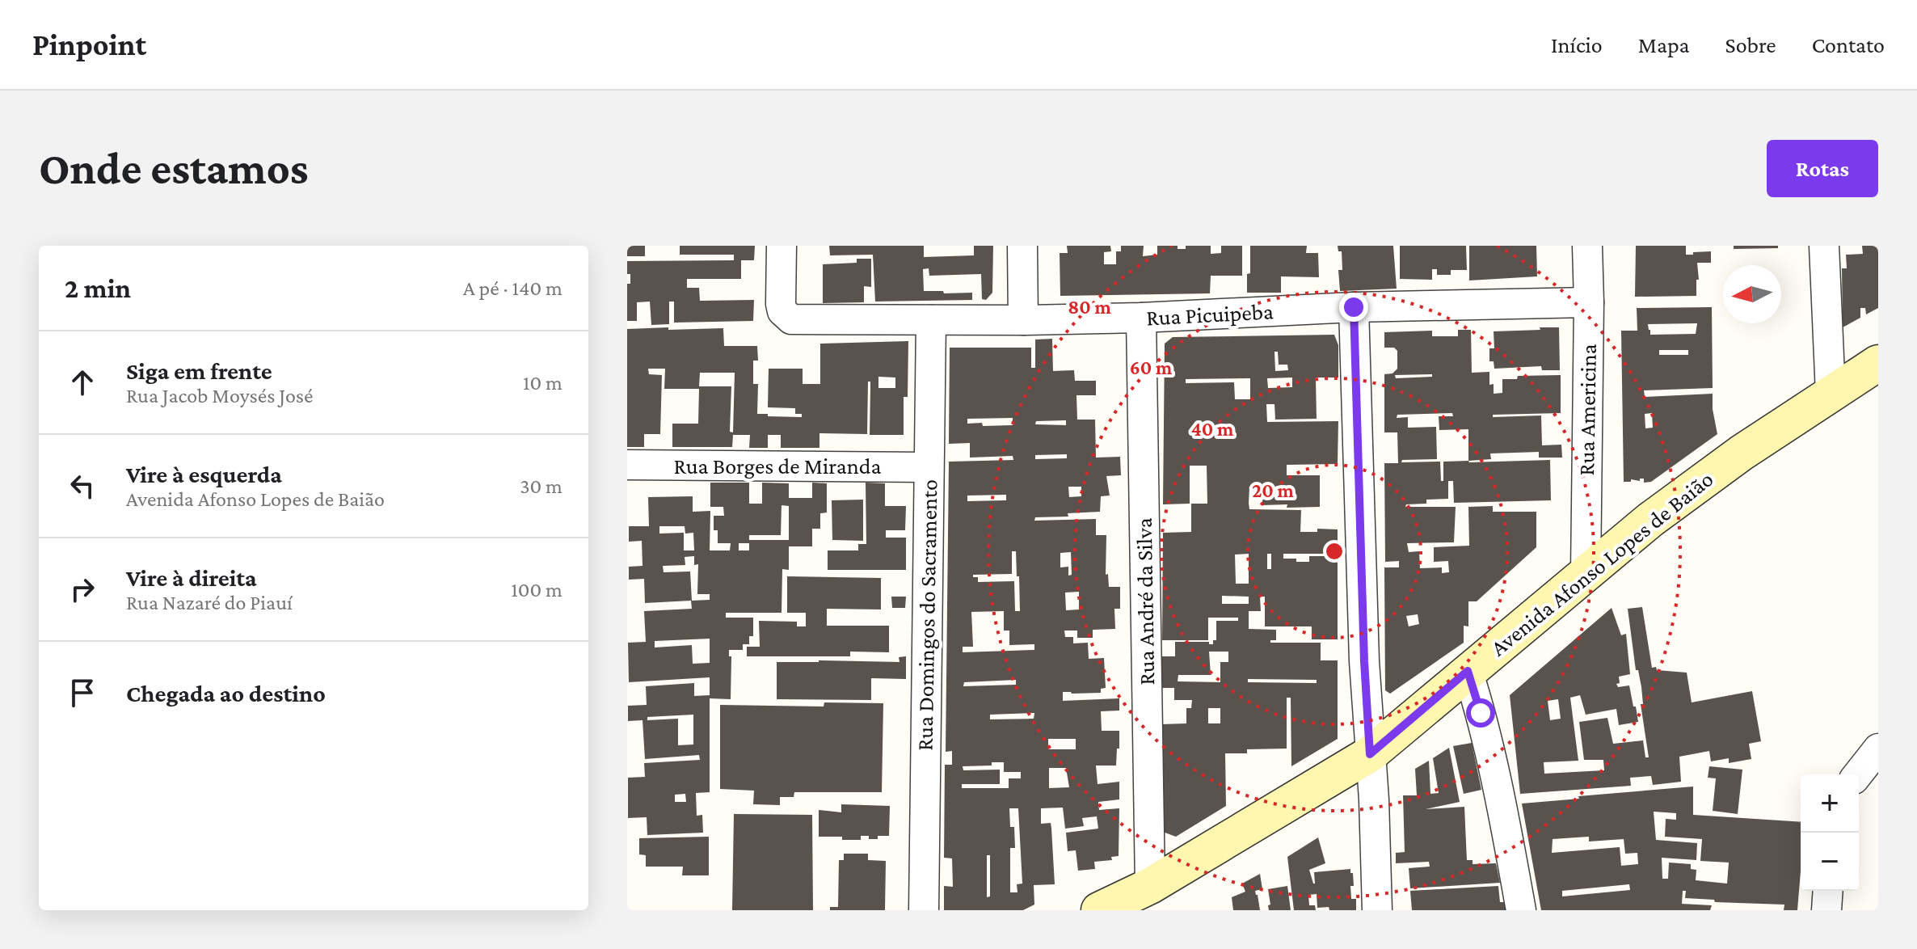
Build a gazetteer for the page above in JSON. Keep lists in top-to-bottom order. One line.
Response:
{"streets":{"street":["Rua Picuipeba","Rua Americina","Rua Borges de Miranda","Avenida Afonso Lopes de Baião","Rua André da Silva","Rua Domingos do Sacramento"]},"crossings":[["Rua Picuipeba","Rua Americina"],["Rua Picuipeba","Rua André da Silva"],["Rua Picuipeba","Rua Domingos do Sacramento"],["Rua Americina","Avenida Afonso Lopes de Baião"],["Rua Borges de Miranda","Rua Domingos do Sacramento"],["Avenida Afonso Lopes de Baião","Rua André da Silva"]],"north":"left","page":{"header":"Pinpoint","nav":["Início","Mapa","Sobre","Contato"],"buttons":"Rotas","title":"Onde estamos","heading":["2 min","A pé · 140 m"],"list":[["Siga em frente","Rua Jacob Moysés José","10 m"],["Vire à esquerda","Avenida Afonso Lopes de Baião","30 m"],["Vire à direita","Rua Nazaré do Piauí","100 m"],"Chegada ao destino"],"map_buttons":["+","−"]},"rings":["80 m","60 m","40 m","20 m"]}
